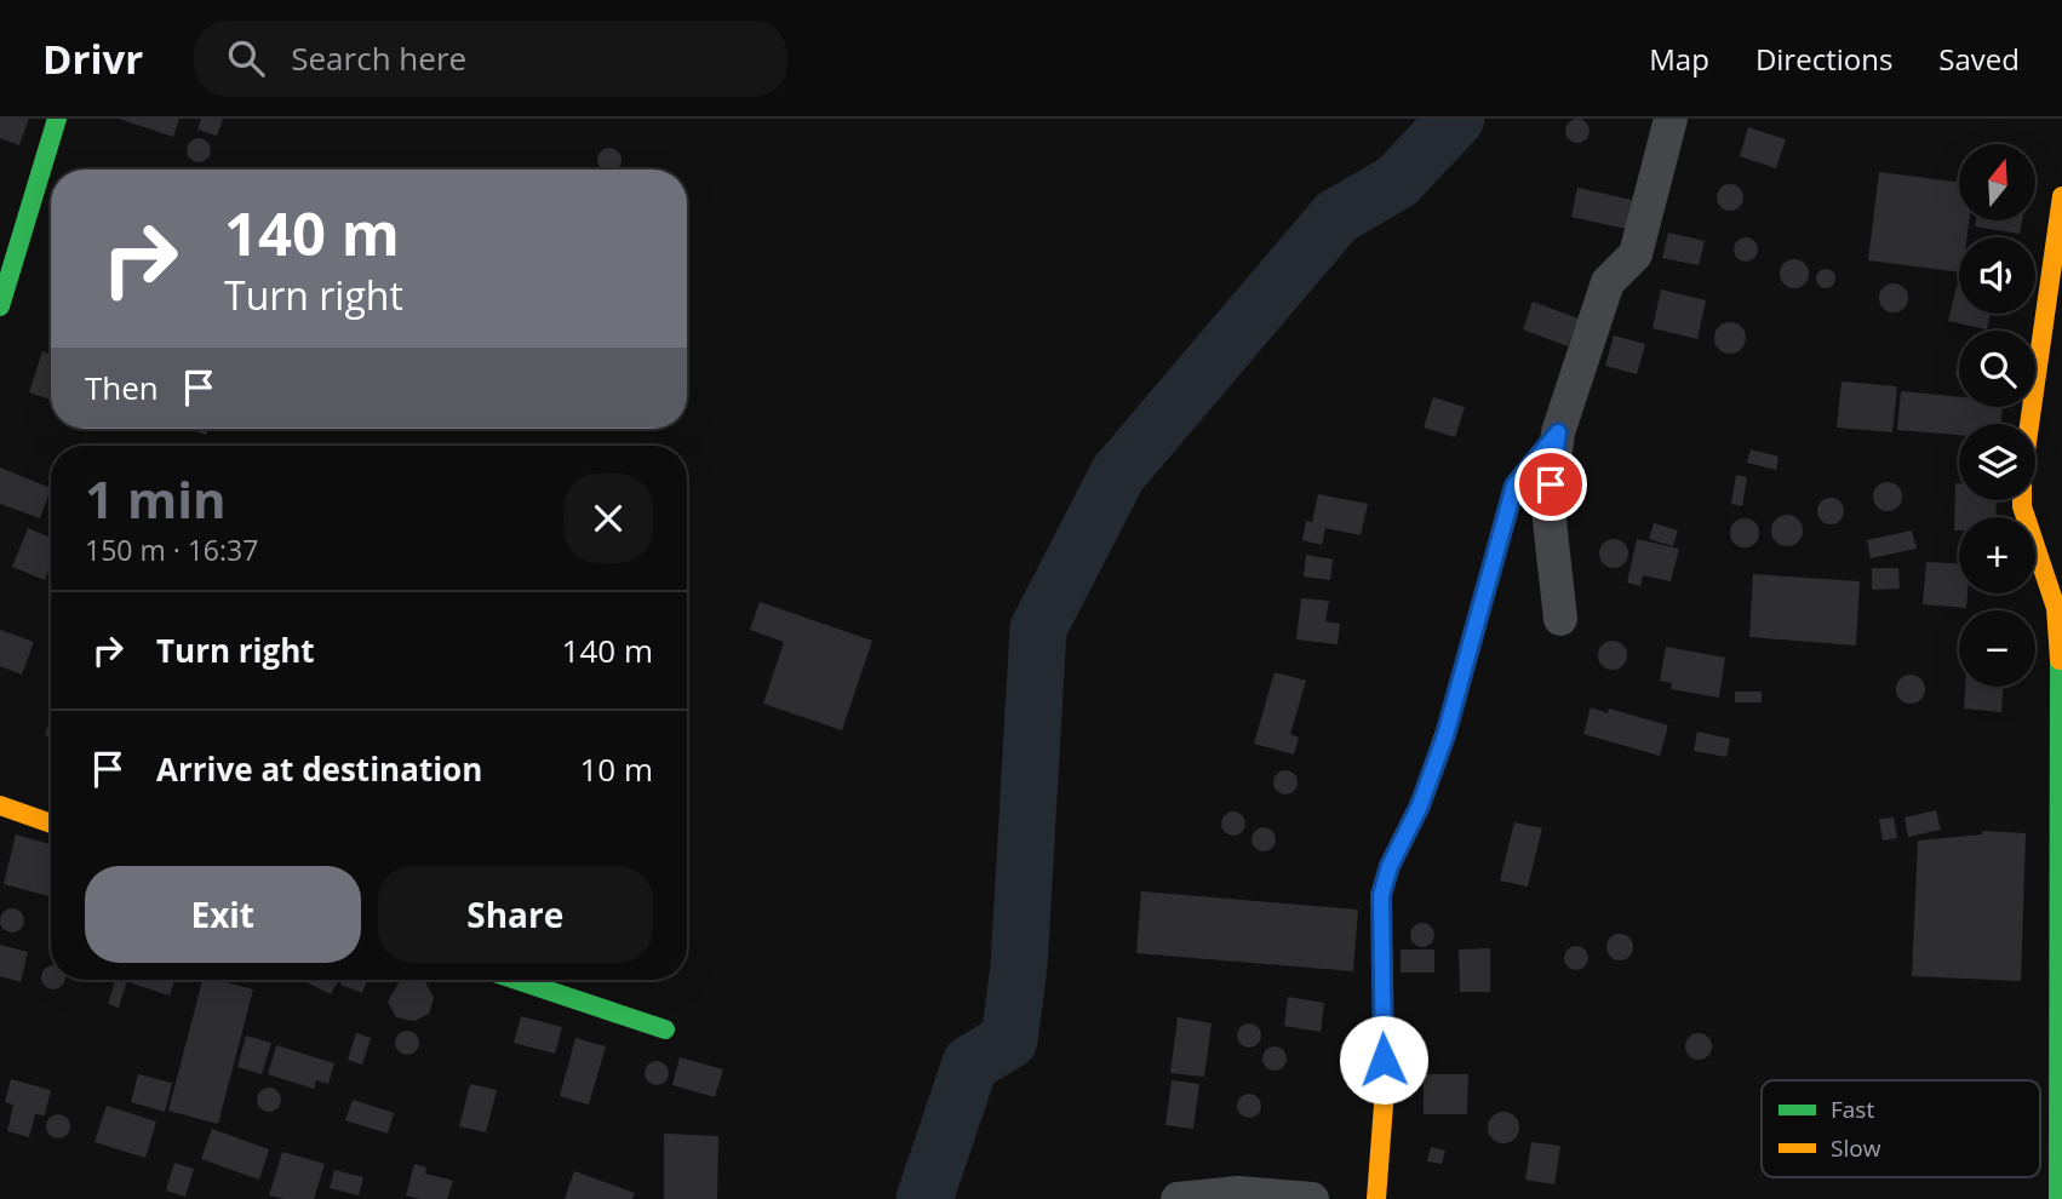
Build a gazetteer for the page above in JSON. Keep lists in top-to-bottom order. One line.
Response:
{"legend":["Fast","Slow"],"north":"top","page":{"header":"Drivr","search":"Search here","nav":["Map","Directions","Saved"],"map_buttons":["+","−"],"turn":["140 m","Turn right"],"then":"Then","heading":["1 min","150 m · 16:37"],"list":[{"name":"Turn right","value":"140 m"},{"name":"Arrive at destination","value":"10 m"}],"buttons":["Exit","Share"]}}
